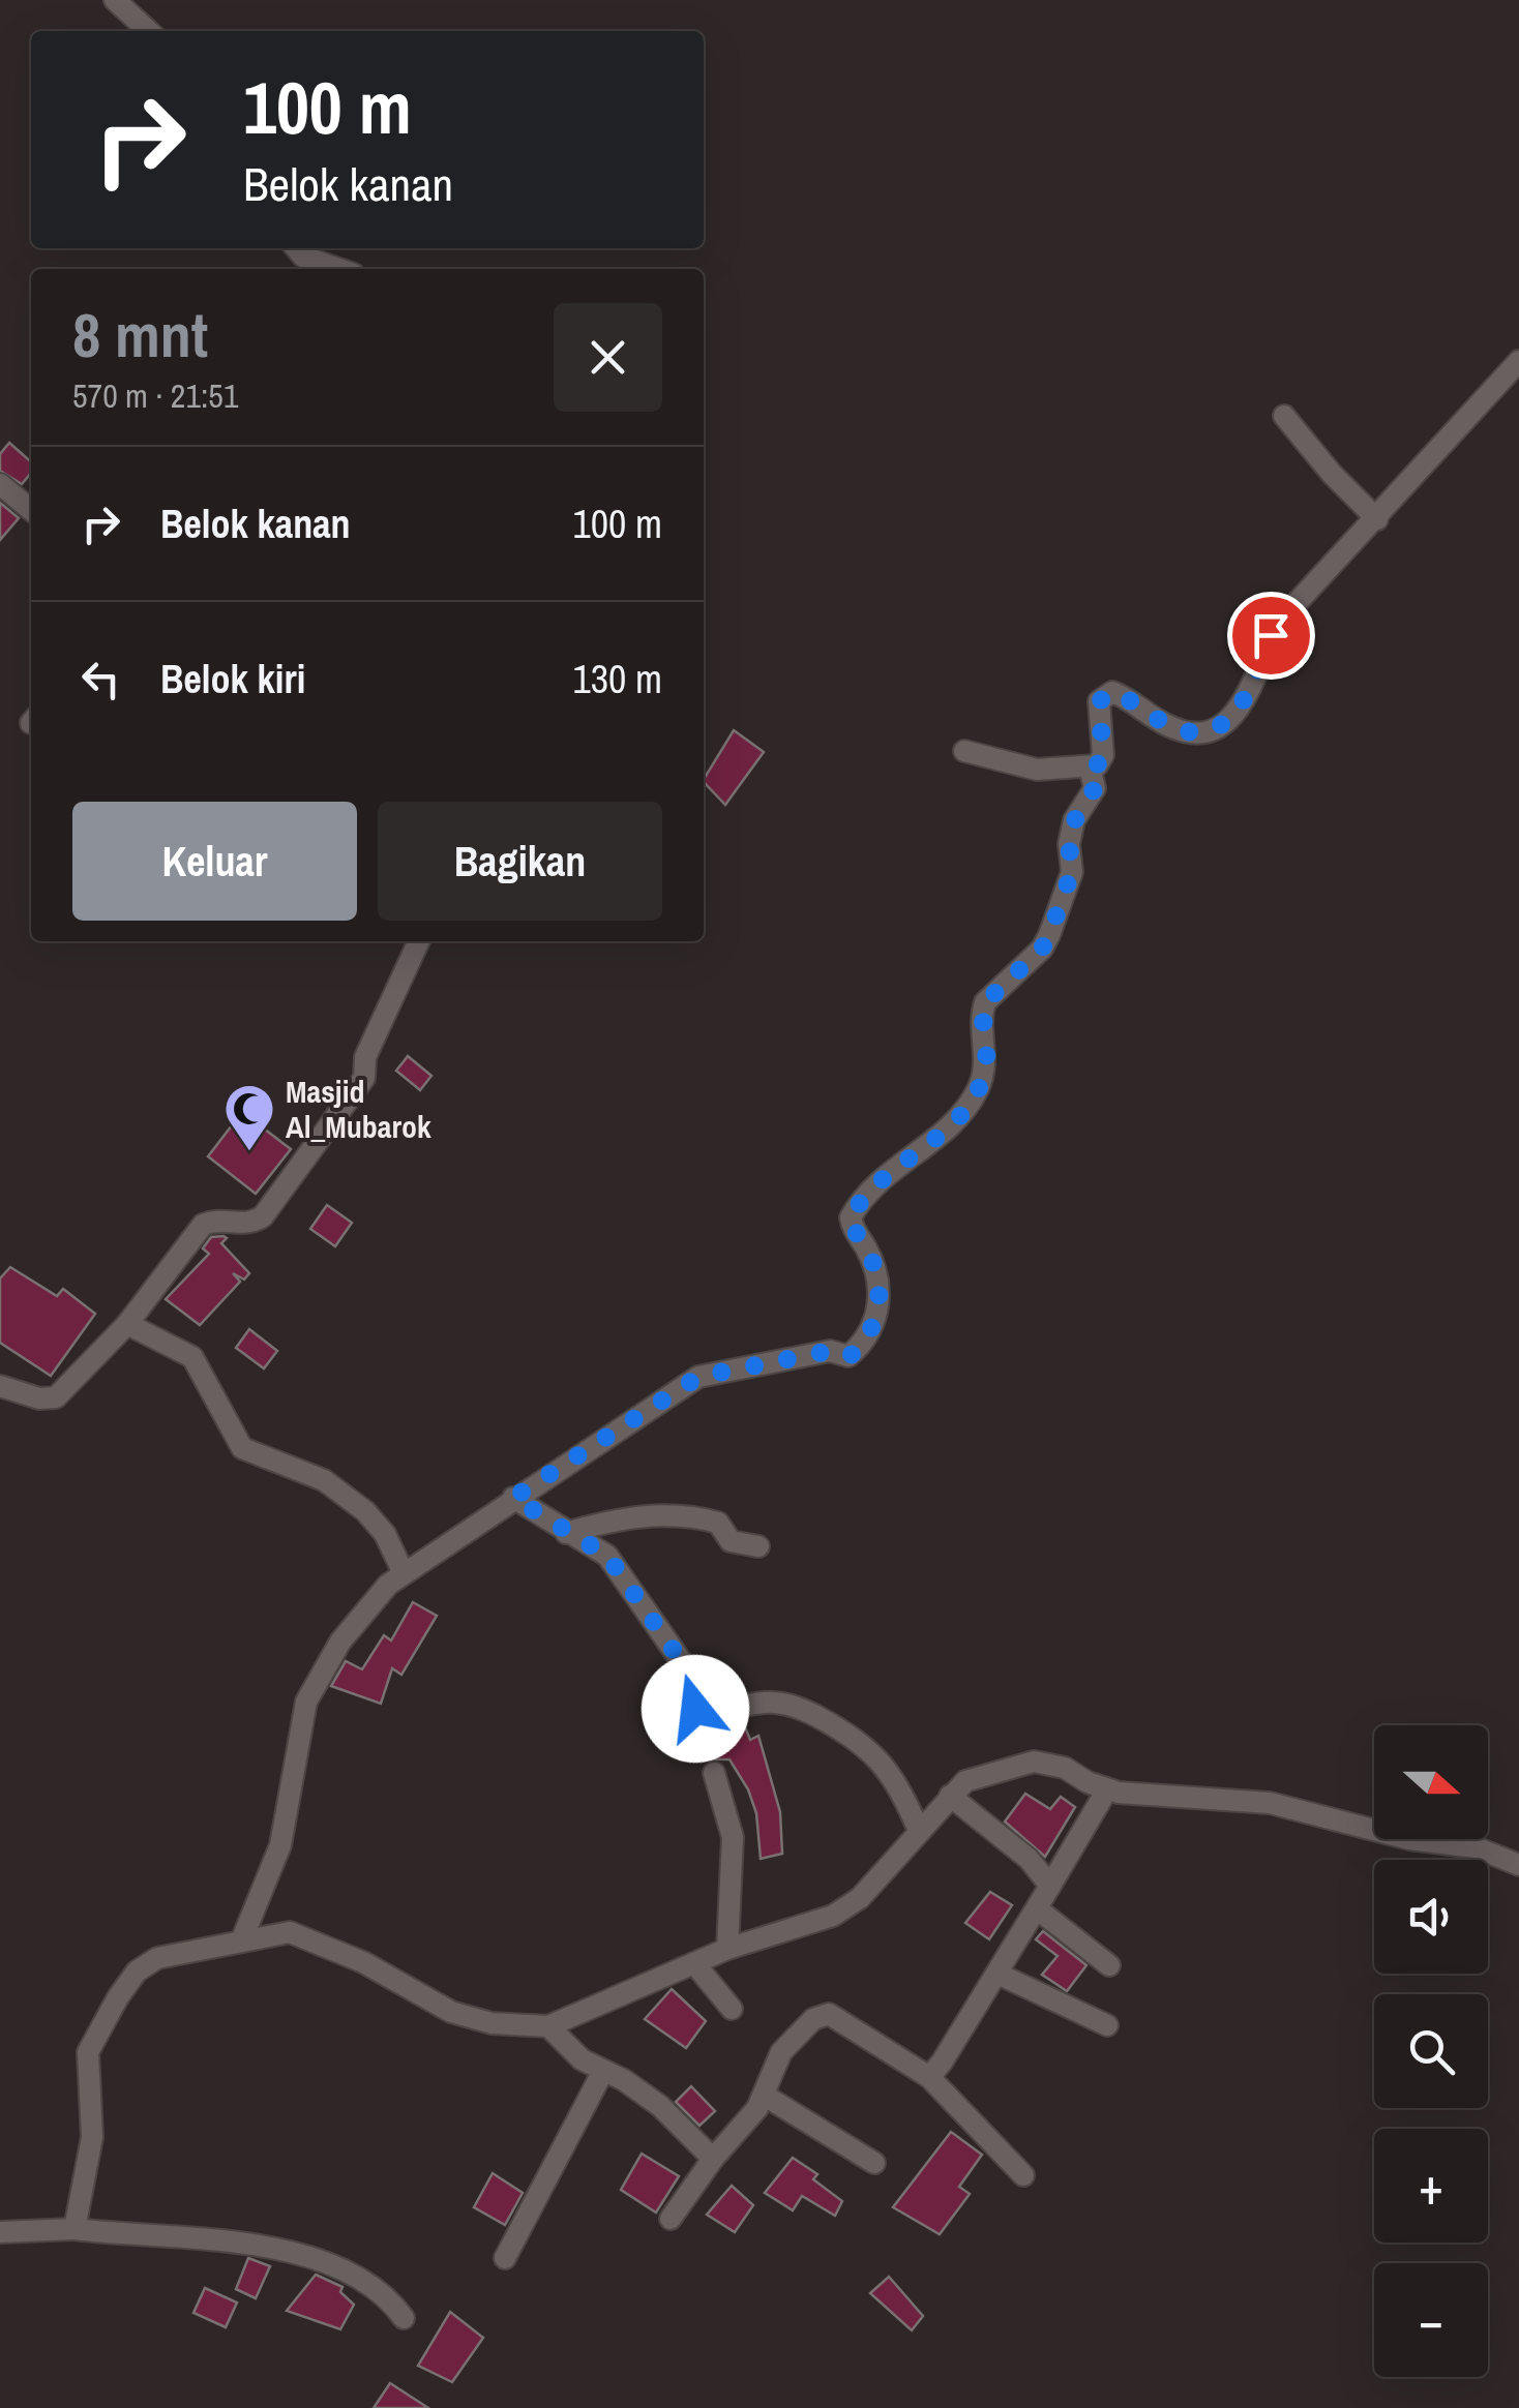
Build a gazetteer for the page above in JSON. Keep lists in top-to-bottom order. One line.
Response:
{"places":{"mosque":["Masjid Al_Mubarok"]},"north":"right","page":{"turn":["100 m","Belok kanan"],"heading":["8 mnt","570 m · 21:51"],"list":[{"name":"Belok kanan","value":"100 m"},{"name":"Belok kiri","value":"130 m"}],"buttons":["Keluar","Bagikan"],"map_buttons":["+","−"]}}
